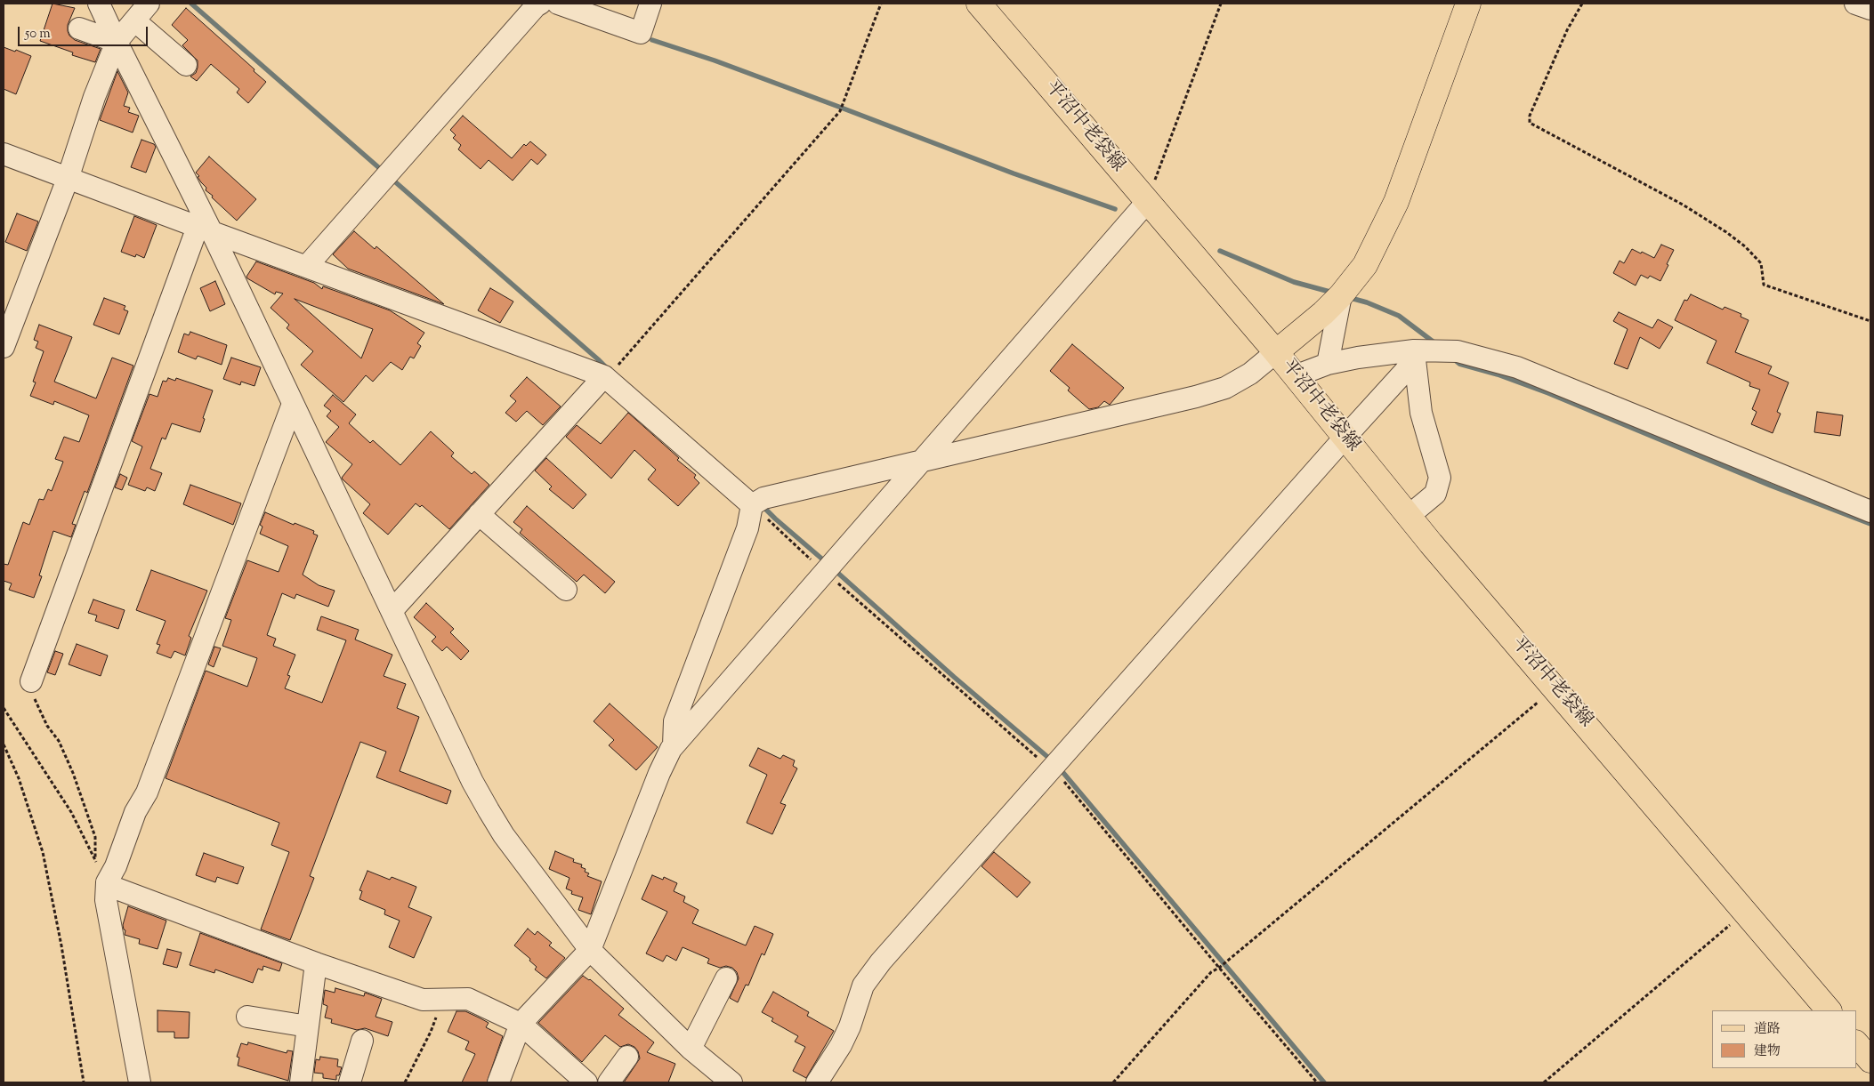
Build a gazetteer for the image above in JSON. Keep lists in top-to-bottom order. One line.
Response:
{"streets":{"main road":["平沼中老袋線"]},"legend":["道路","建物"],"scale_bar":"50 m"}
